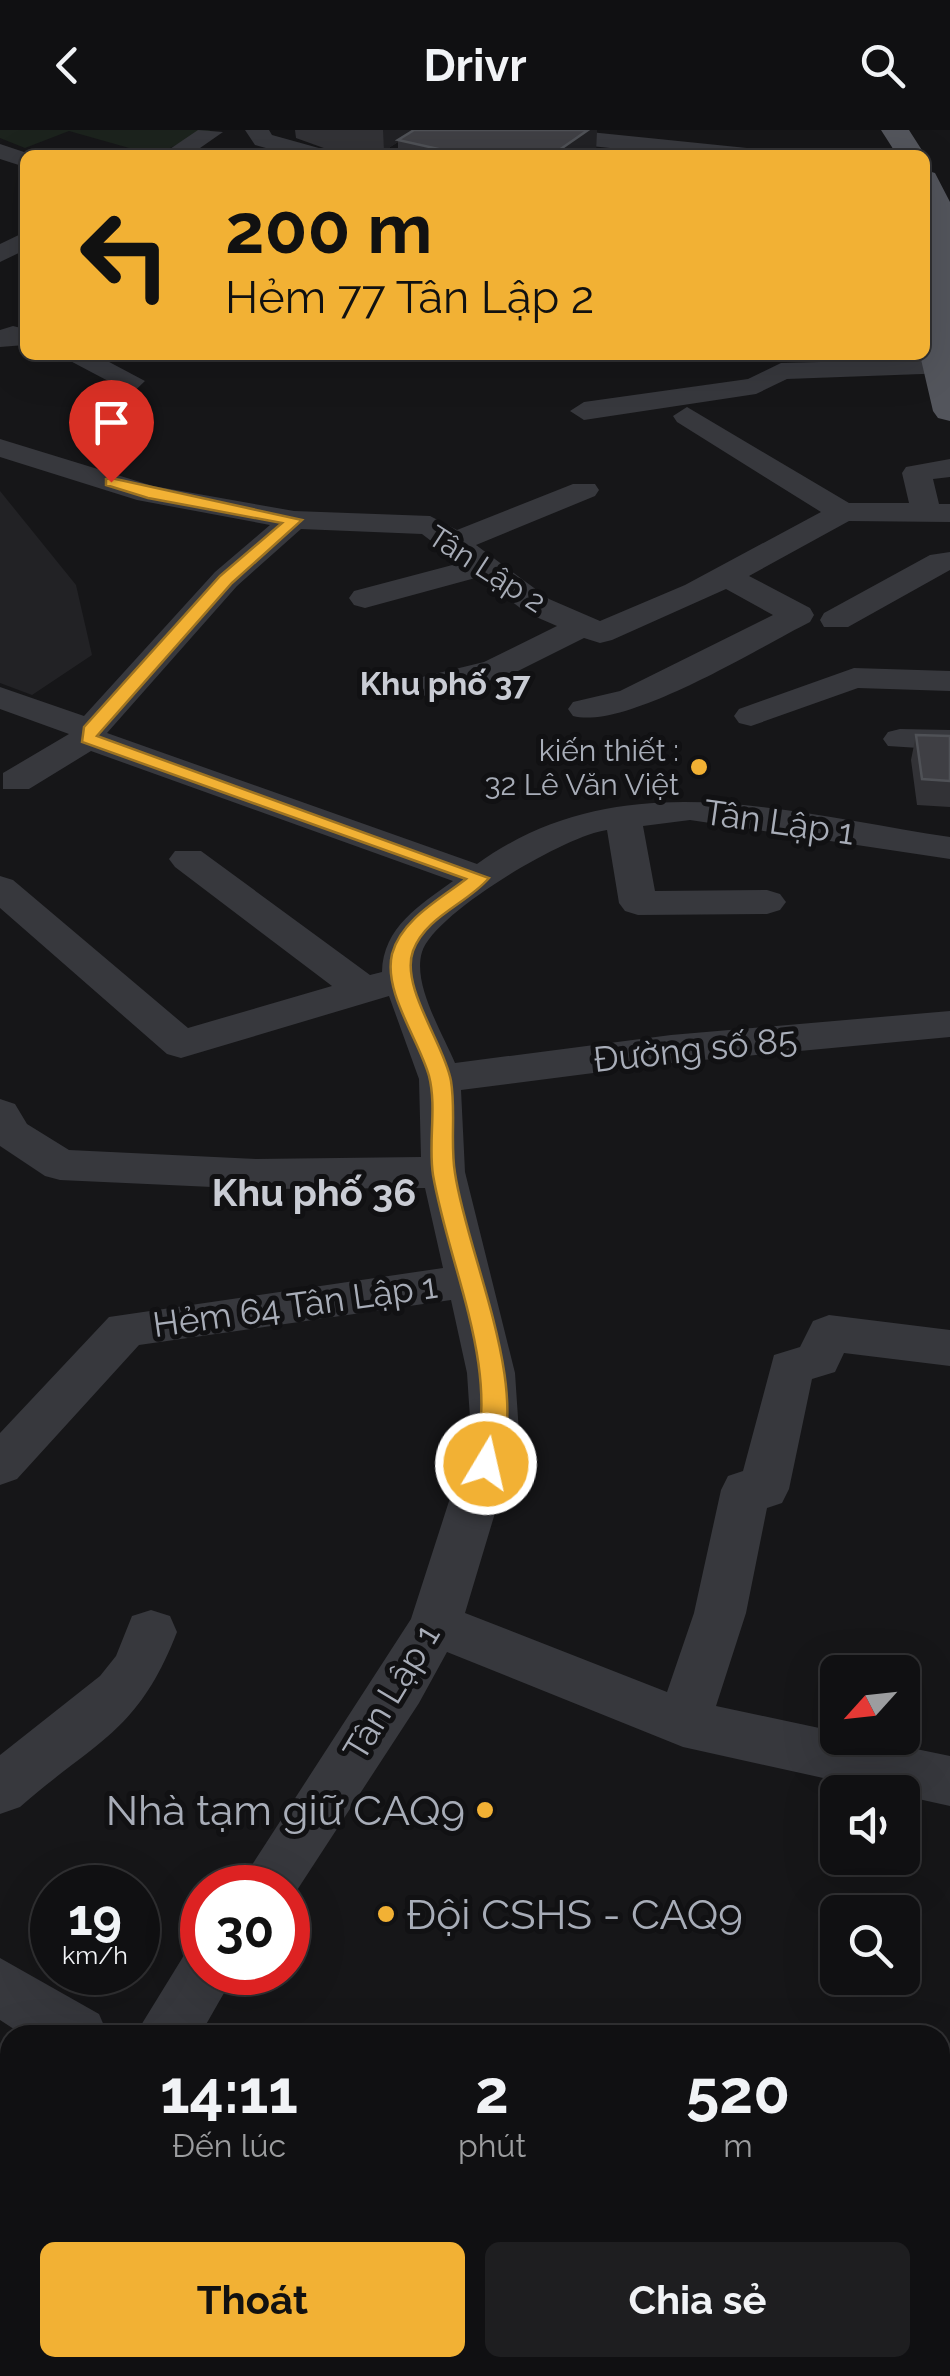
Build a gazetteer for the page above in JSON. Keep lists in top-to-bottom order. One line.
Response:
{"streets":{"street":["Tân Lập 2","Tân Lập 1","Đường số 85","Hẻm 64 Tân Lập 1"]},"crossings":[["Tân Lập 1","Đường số 85"],["Tân Lập 1","Hẻm 64 Tân Lập 1"]],"districts":["Khu phố 37","Khu phố 36"],"places":["kiến thiết : 32 Lê Văn Việt","Nhà tạm giữ CAQ9","Đội CSHS - CAQ9"],"north":"bottom left","page":{"header":"Drivr","turn":["200 m","Hẻm 77 Tân Lập 2"],"speed":"19 km/h","limit":"30","eta":["14:11","Đến lúc","2","phút","520","m"],"buttons":["Thoát","Chia sẻ"]}}
